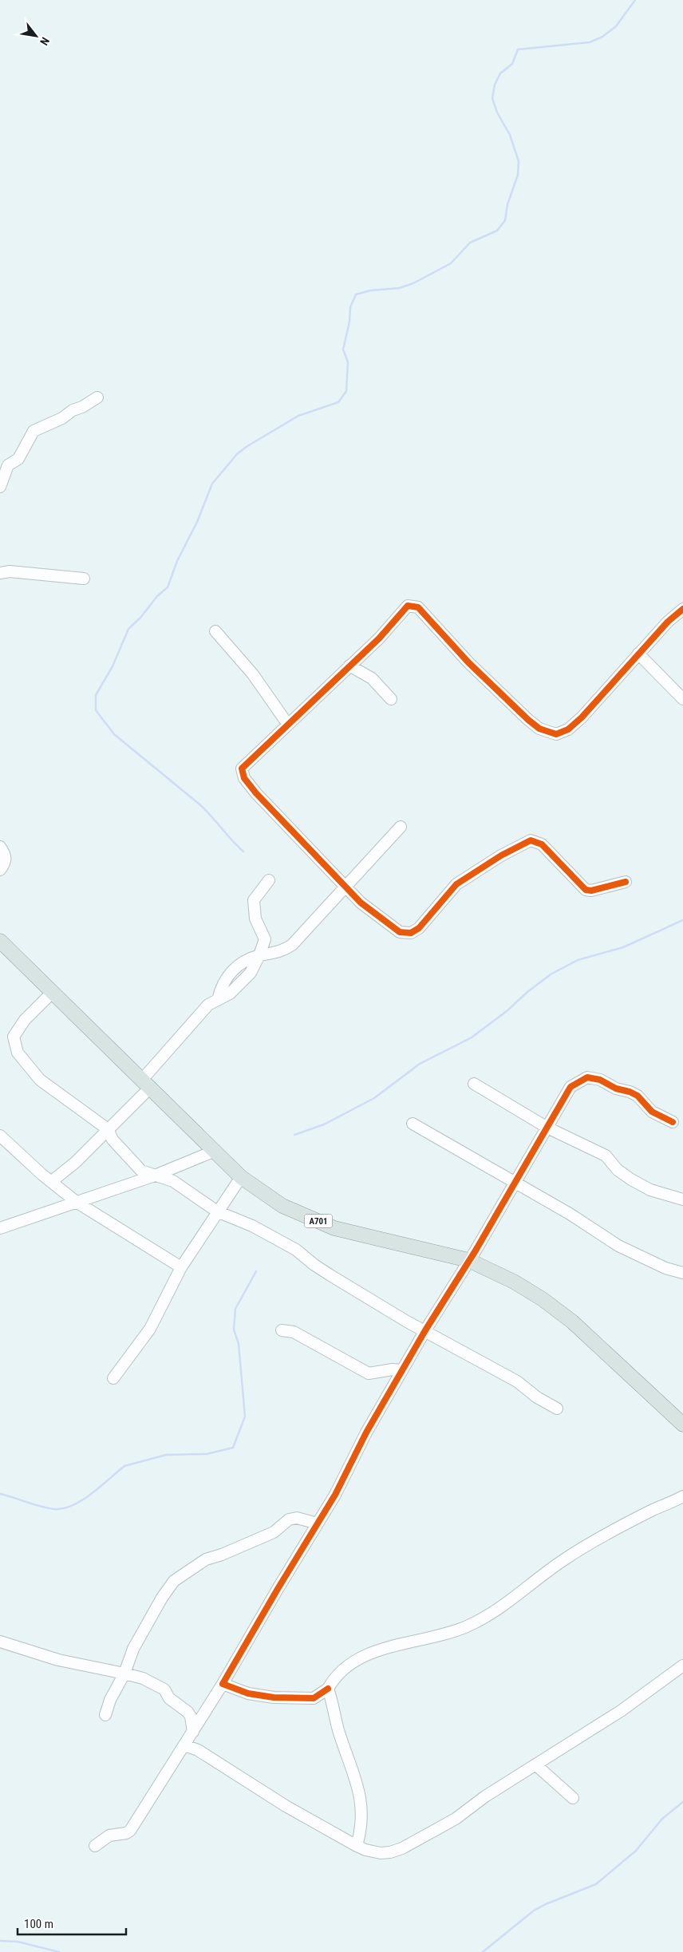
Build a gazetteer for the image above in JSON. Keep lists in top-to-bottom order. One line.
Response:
{"streets":{"main road":["A701"]},"scale_bar":"100 m","north":"bottom right"}
